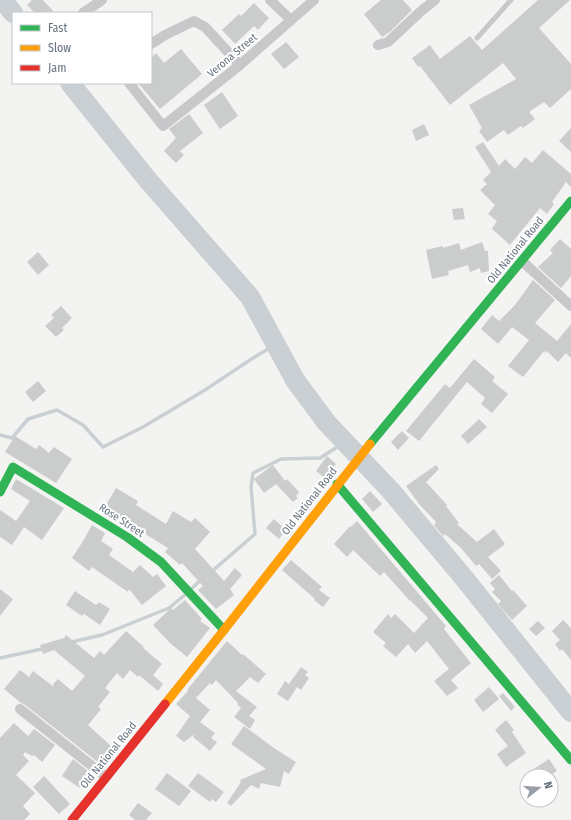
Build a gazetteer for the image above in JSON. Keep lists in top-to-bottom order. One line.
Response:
{"streets":{"main road":["Old National Road","Rose Street"],"street":["Verona Street"]},"crossings":[["Old National Road","Rose Street"]],"legend":["Fast","Slow","Jam"],"north":"right"}
